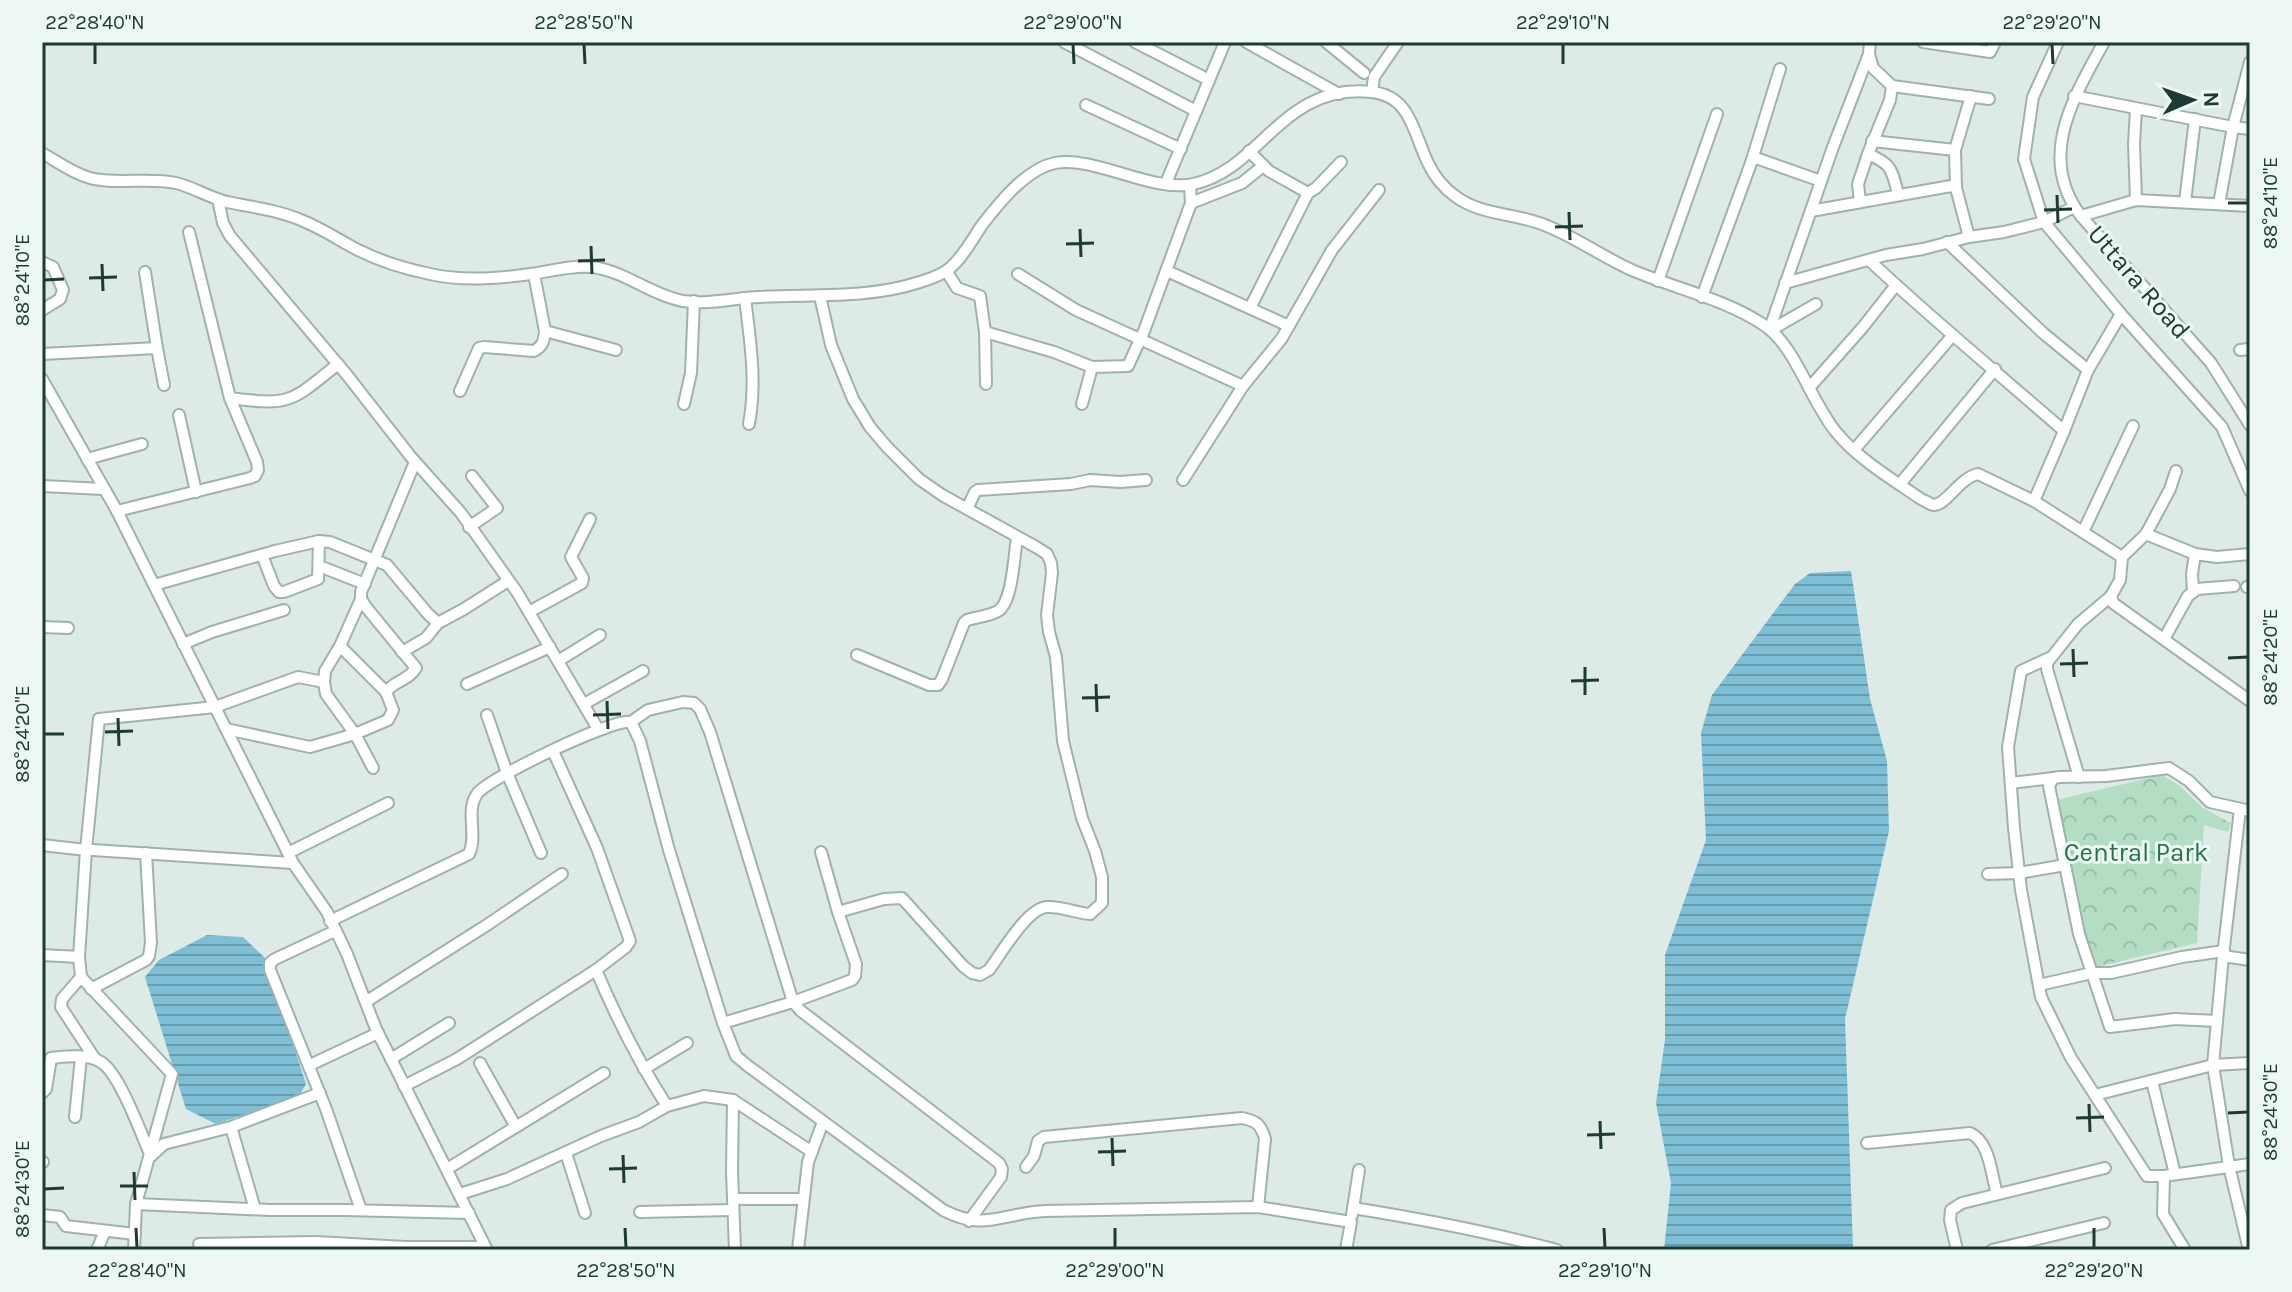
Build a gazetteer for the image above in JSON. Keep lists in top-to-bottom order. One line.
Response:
{"streets":{"street":["Uttara Road"]},"parks":["Central Park"],"north":"right","coordinates":["22°28'40\"N","22°28'50\"N","22°29'00\"N","22°29'10\"N","22°29'20\"N","88°24'10\"E","88°24'20\"E","88°24'30\"E"]}
